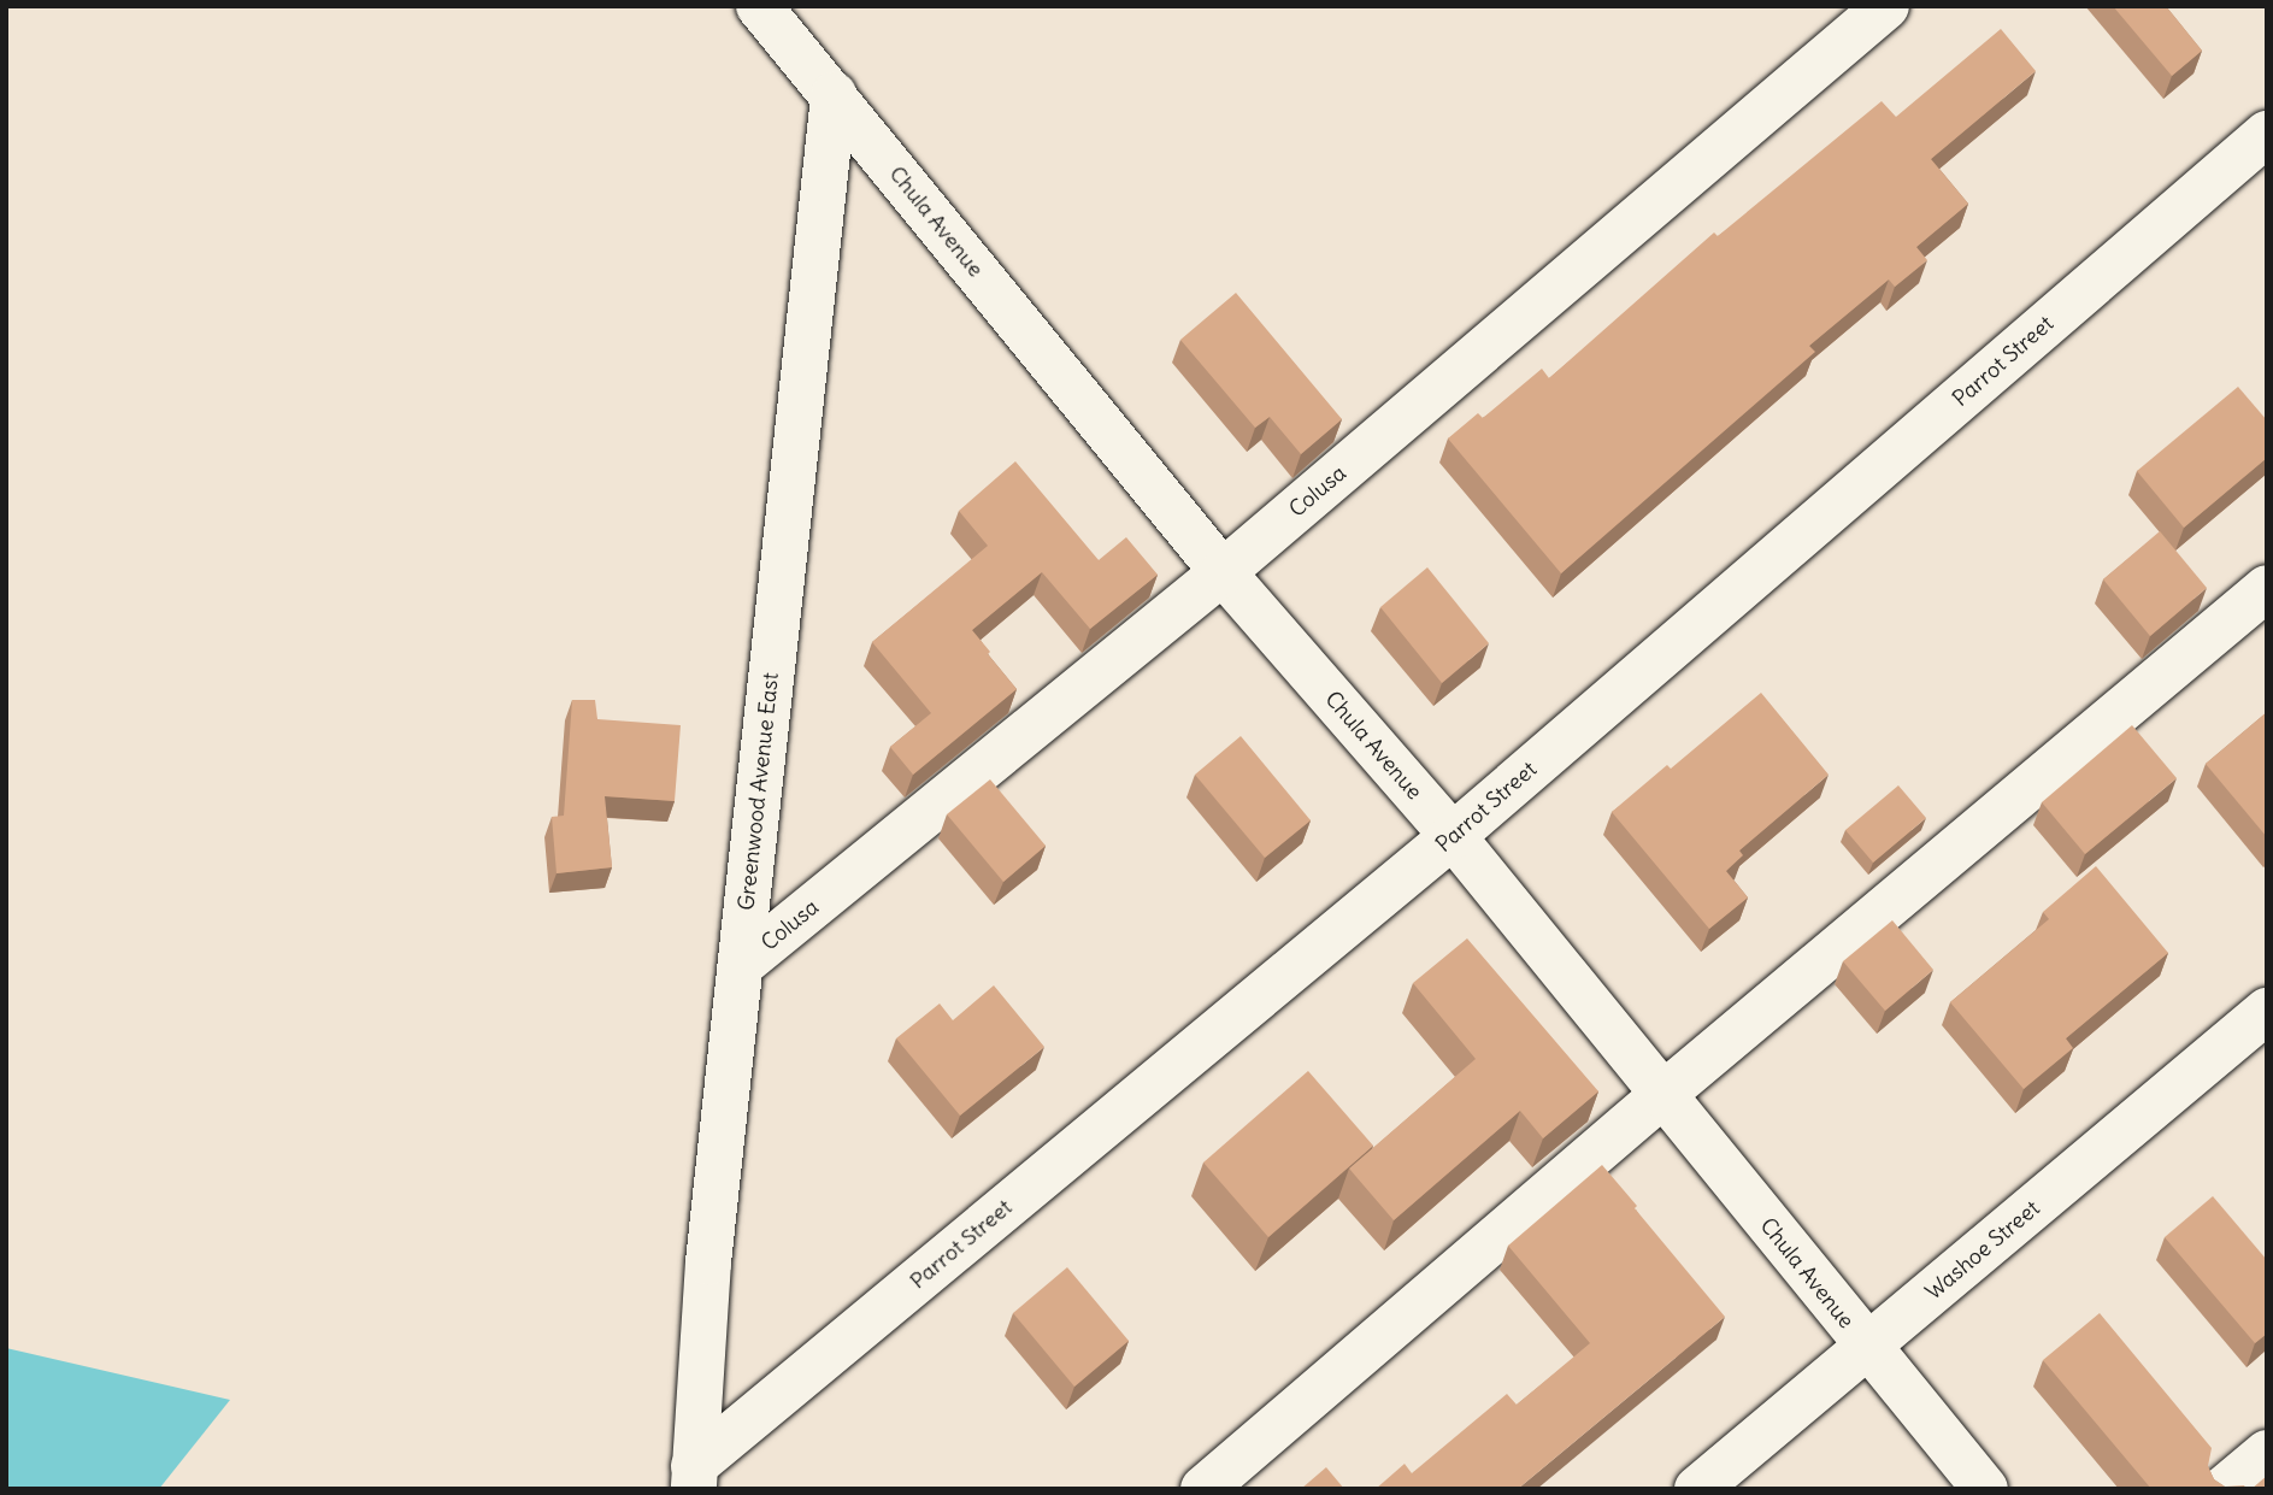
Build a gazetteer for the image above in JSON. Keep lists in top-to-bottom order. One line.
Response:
{"streets":{"street":["Chula Avenue","Parrot Street","Colusa","Greenwood Avenue East","Washoe Street"]},"crossings":[["Chula Avenue","Parrot Street"],["Chula Avenue","Colusa"],["Chula Avenue","Greenwood Avenue East"],["Chula Avenue","Washoe Street"],["Parrot Street","Greenwood Avenue East"],["Colusa","Greenwood Avenue East"]]}
